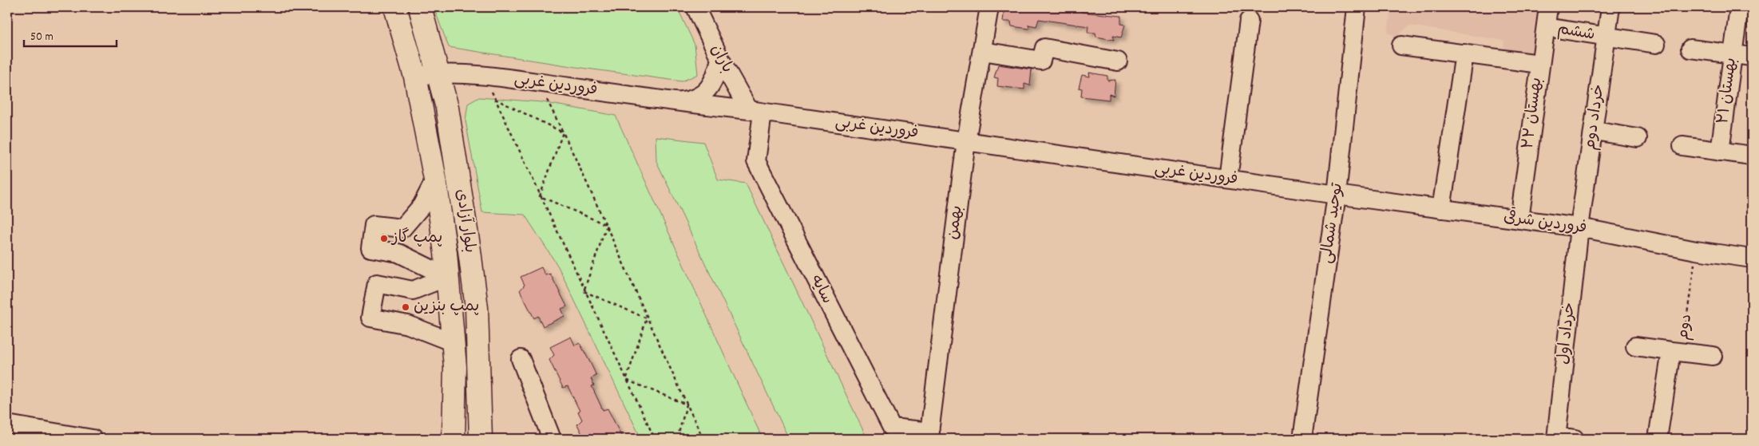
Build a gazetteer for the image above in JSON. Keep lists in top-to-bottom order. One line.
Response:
{"streets":{"main road":["بلوار آزادی"],"street":["ششم","باران","فروردین غربی","بهستان ۲۱","بهستان ۲۲","خرداد دوم","بهمن","توحید شمالی","فروردین شرقی","سایه","دوم","خرداد اول"]},"crossings":[["ششم","بهستان ۲۲"],["ششم","خرداد دوم"],["باران","فروردین غربی"],["باران","سایه"],["فروردین غربی","بلوار آزادی"],["فروردین غربی","بهمن"],["فروردین غربی","توحید شمالی"],["فروردین غربی","فروردین شرقی"],["فروردین غربی","سایه"],["بهستان ۲۲","فروردین شرقی"],["خرداد دوم","فروردین شرقی"],["خرداد دوم","خرداد اول"],["بهمن","سایه"],["توحید شمالی","فروردین شرقی"],["فروردین شرقی","دوم"],["فروردین شرقی","خرداد اول"]],"places":["پمپ گاز","پمپ بنزين"],"scale_bar":"50 m"}
